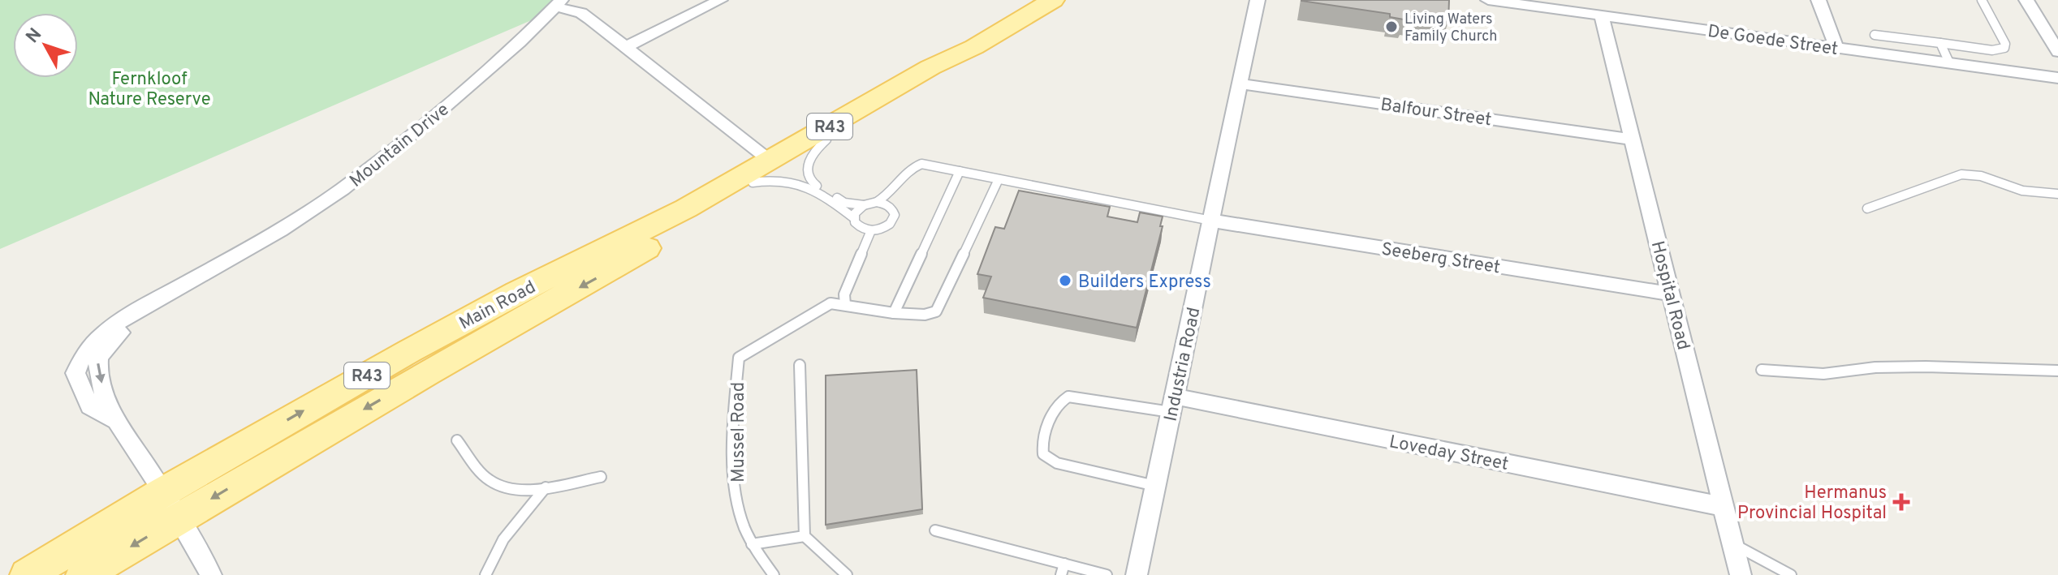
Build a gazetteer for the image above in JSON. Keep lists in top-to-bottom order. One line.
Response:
{"streets":{"main road":["R43","Main Road"],"street":["De Goede Street","Balfour Street","Mountain Drive","Seeberg Street","Hospital Road","Industria Road","Loveday Street"],"lane":["Mussel Road"]},"crossings":[["De Goede Street","Hospital Road"],["Balfour Street","Hospital Road"],["Balfour Street","Industria Road"],["Mountain Drive","Main Road"],["Seeberg Street","Hospital Road"],["Seeberg Street","Industria Road"],["Hospital Road","Loveday Street"],["Industria Road","Loveday Street"]],"parks":["Fernkloof Nature Reserve"],"places":{"other":["Living Waters Family Church","Builders Express"],"health":["Hermanus Provincial Hospital"]},"north":"top left"}
